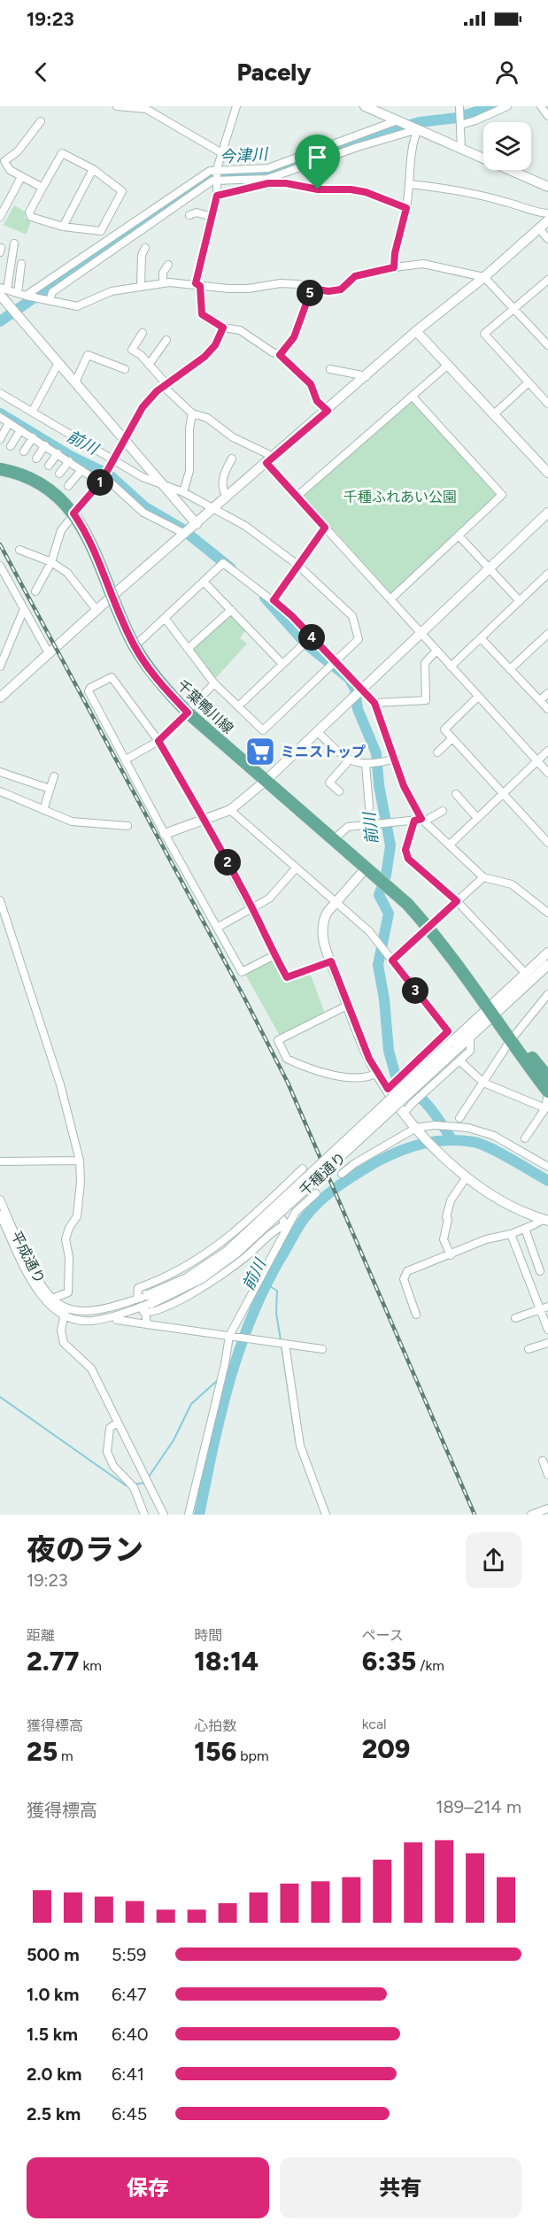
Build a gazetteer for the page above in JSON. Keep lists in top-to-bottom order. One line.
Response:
{"streets":{"main road":["千葉鴨川線"],"street":["千種通り","平成通り"]},"crossings":[["千葉鴨川線","千種通り"],["千種通り","平成通り"]],"water":["今津川","前川"],"parks":["千種ふれあい公園"],"places":{"supermarket":["ミニストップ"]},"page":{"status":"19:23","header":"Pacely","pins":["5","1","4","2","3"],"heading":["夜のラン","19:23"],"stats":[["距離","2.77 km"],["時間","18:14"],["ペース","6:35 /km"],["獲得標高","25 m"],["心拍数","156 bpm"],["kcal","209"]],"chart":["獲得標高","189–214 m"],"list":[{"name":"500 m","note":"5:59"},{"name":"1.0 km","note":"6:47"},{"name":"1.5 km","note":"6:40"},{"name":"2.0 km","note":"6:41"},{"name":"2.5 km","note":"6:45"}],"buttons":["保存","共有"]}}
